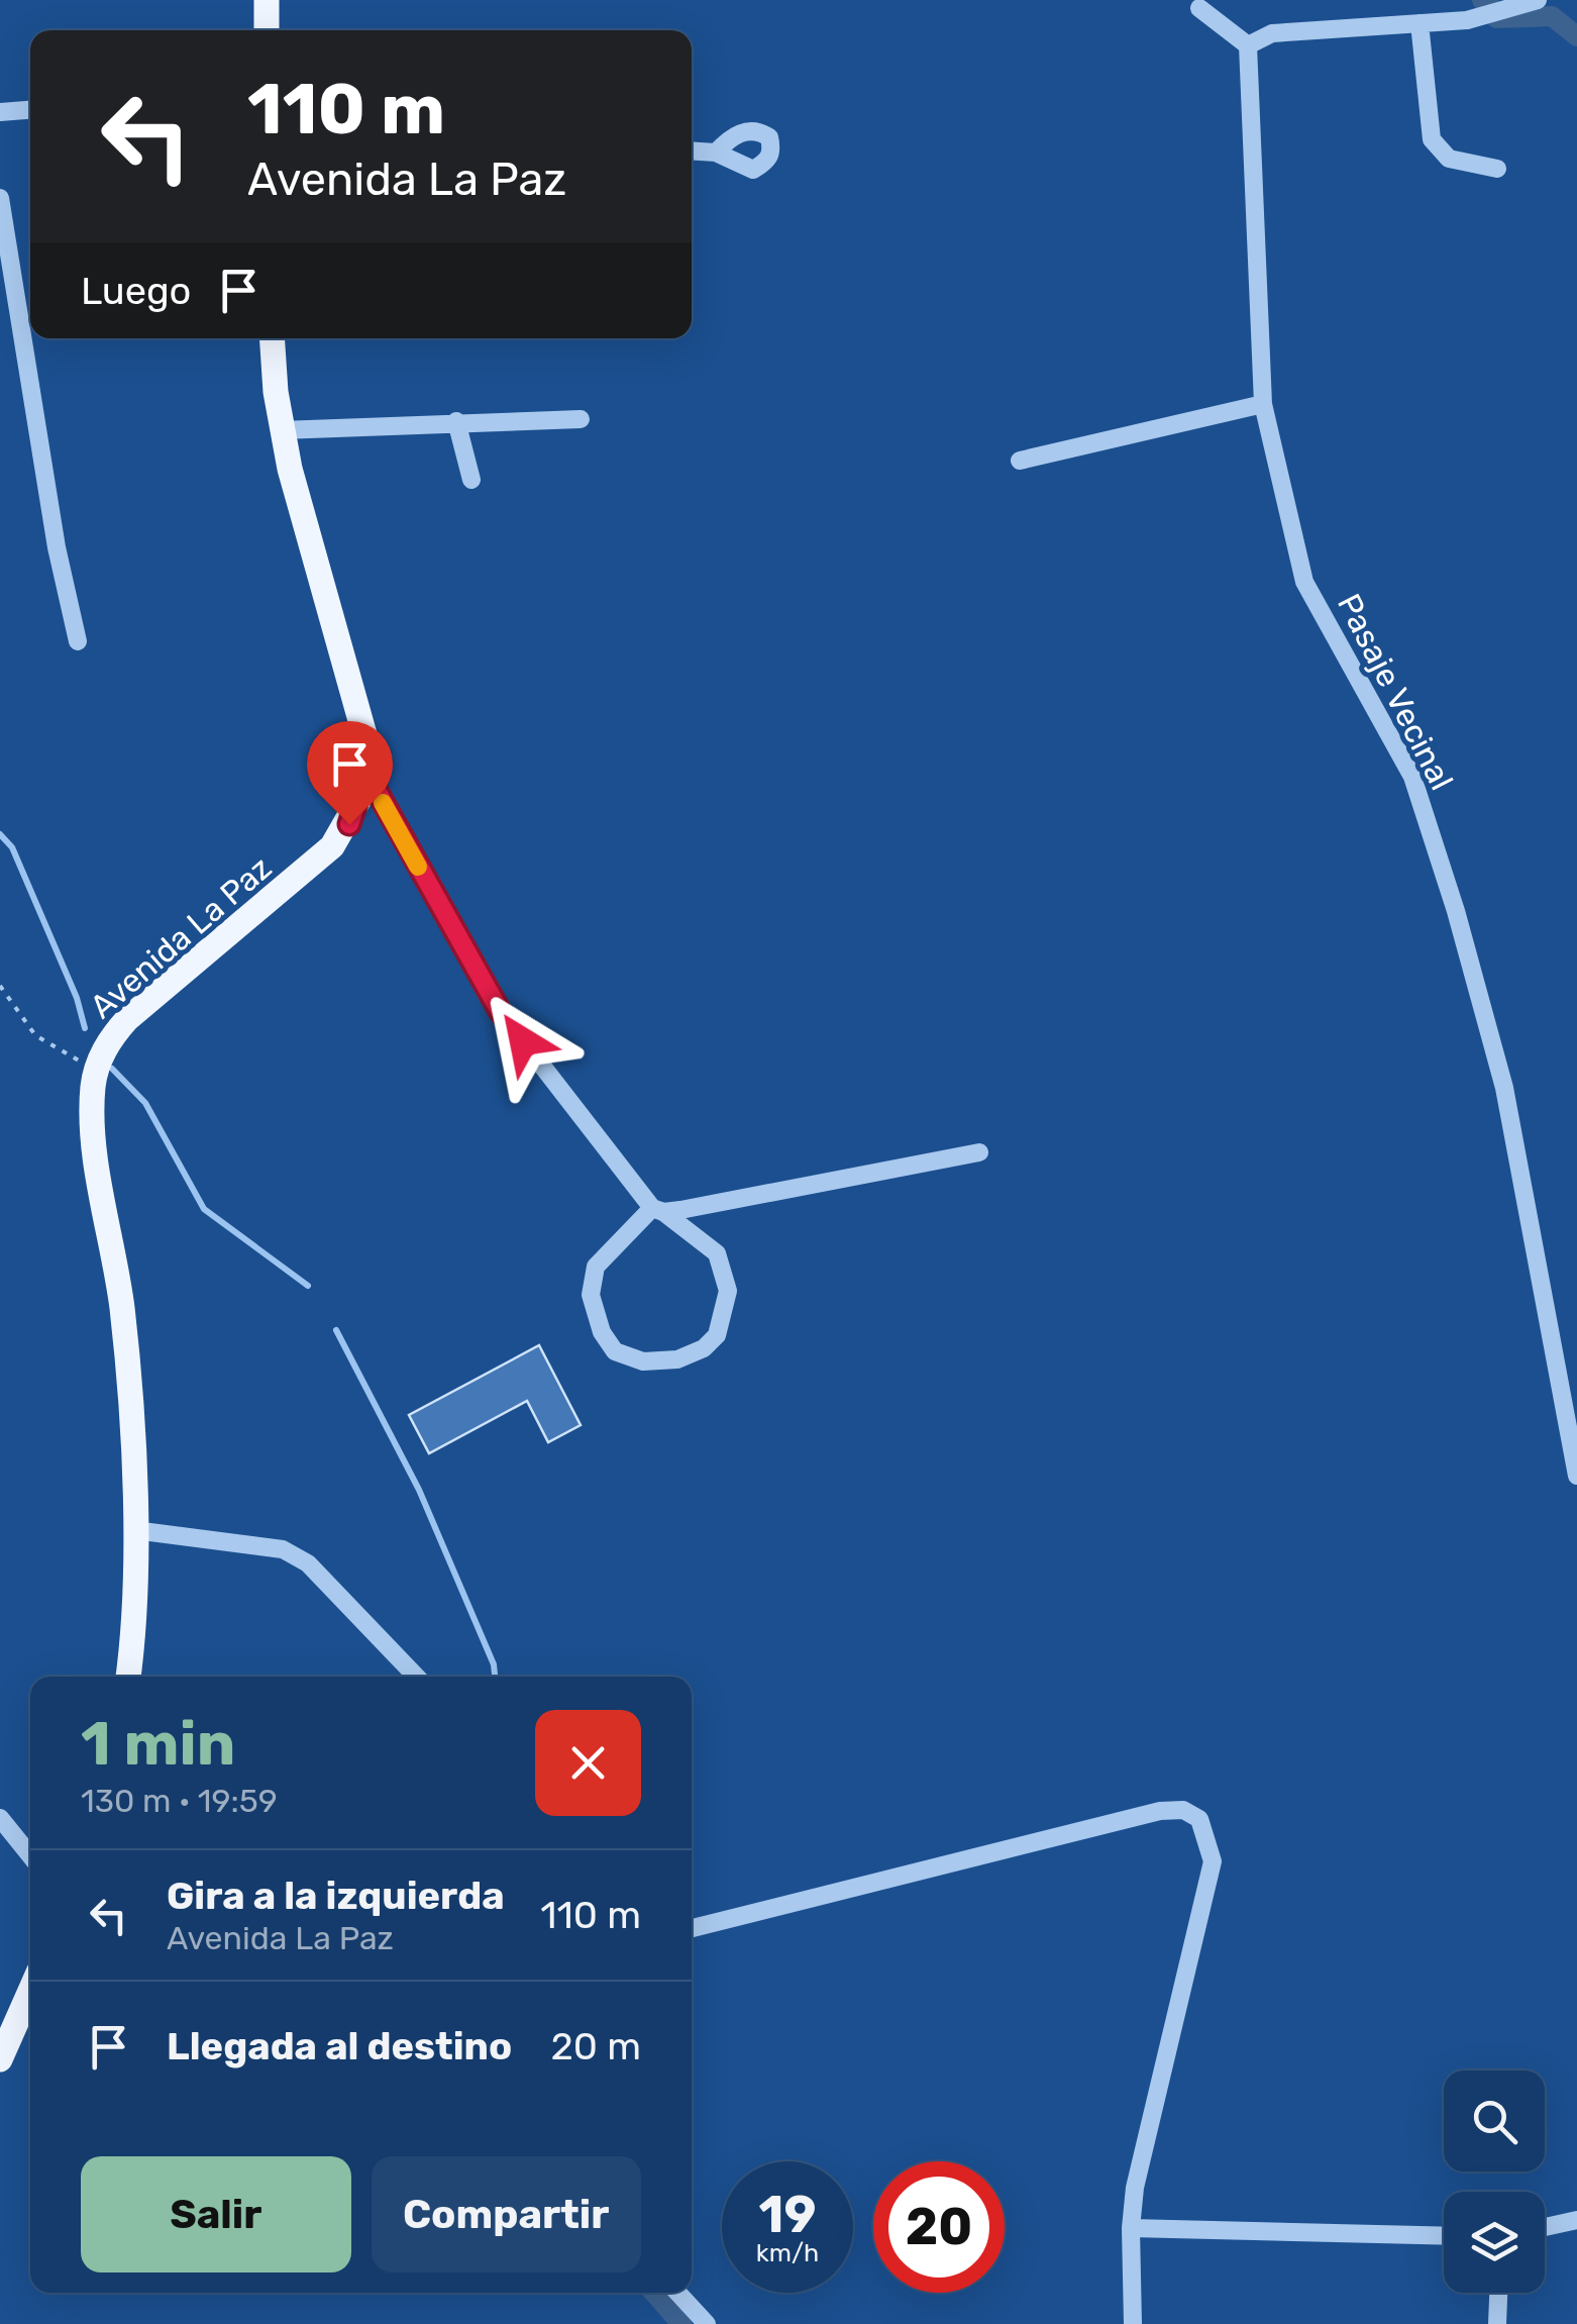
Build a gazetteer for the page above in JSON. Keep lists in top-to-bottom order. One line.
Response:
{"streets":{"main road":["Avenida La Paz"],"street":["Pasaje Vecinal"]},"page":{"turn":["110 m","Avenida La Paz"],"then":"Luego","heading":["1 min","130 m · 19:59"],"list":[{"name":"Gira a la izquierda","note":"Avenida La Paz","value":"110 m"},{"name":"Llegada al destino","value":"20 m"}],"buttons":["Salir","Compartir"],"speed":"19 km/h","limit":"20"}}
